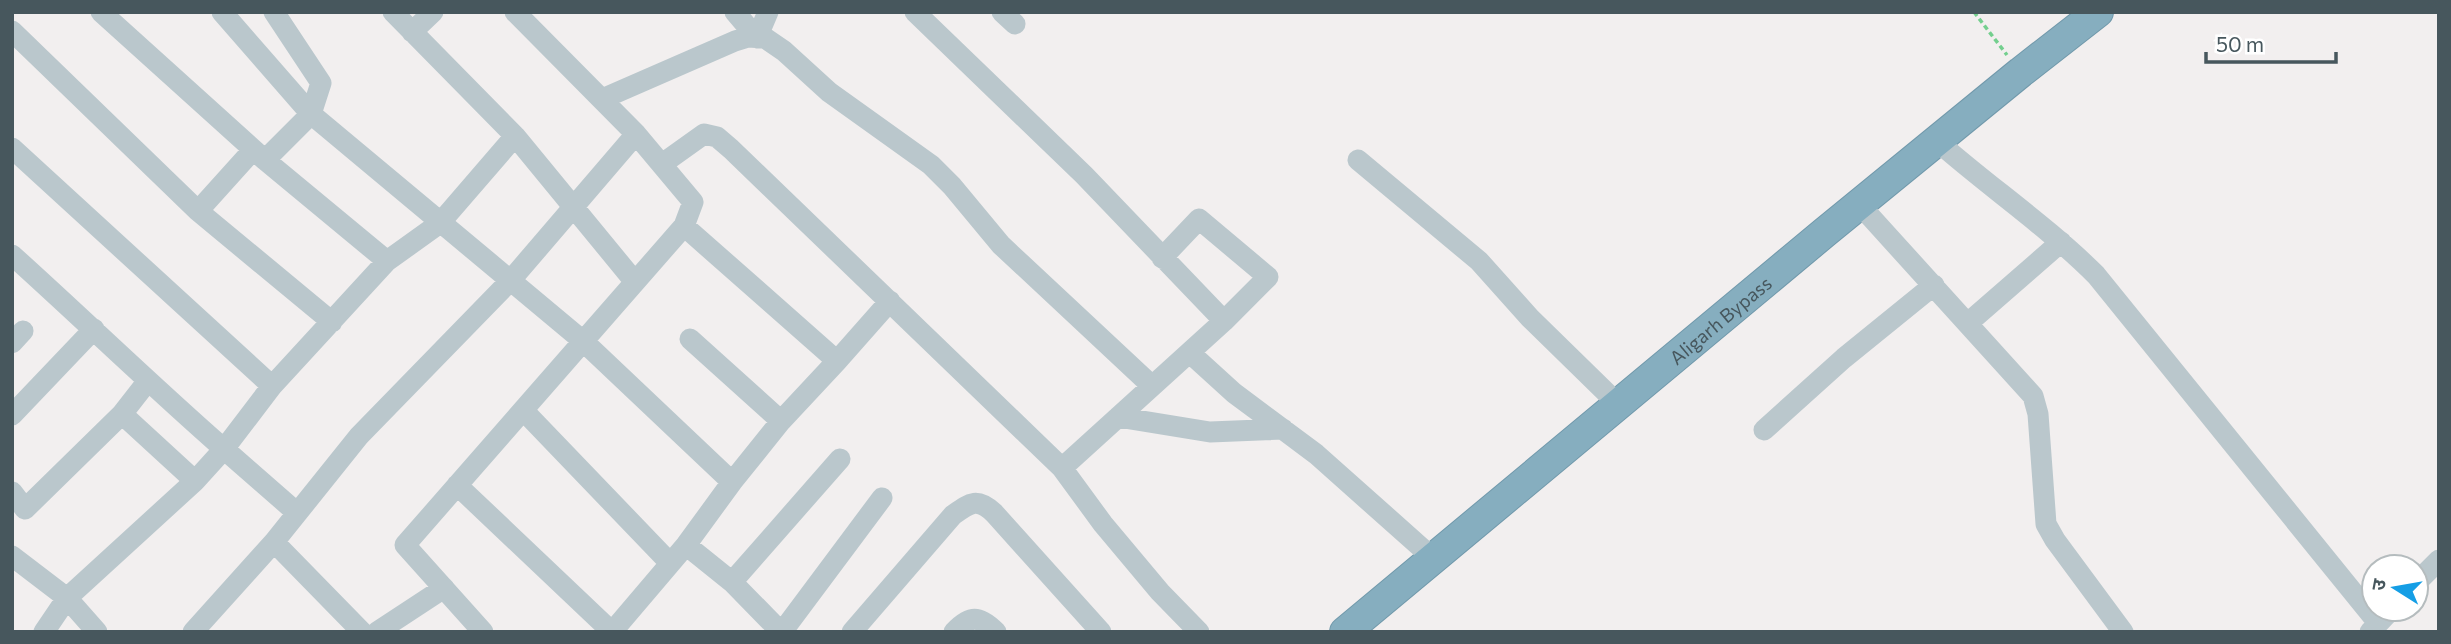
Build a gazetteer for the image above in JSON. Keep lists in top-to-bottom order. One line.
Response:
{"streets":{"highway":["Aligarh Bypass"]},"scale_bar":"50 m","north":"left"}
